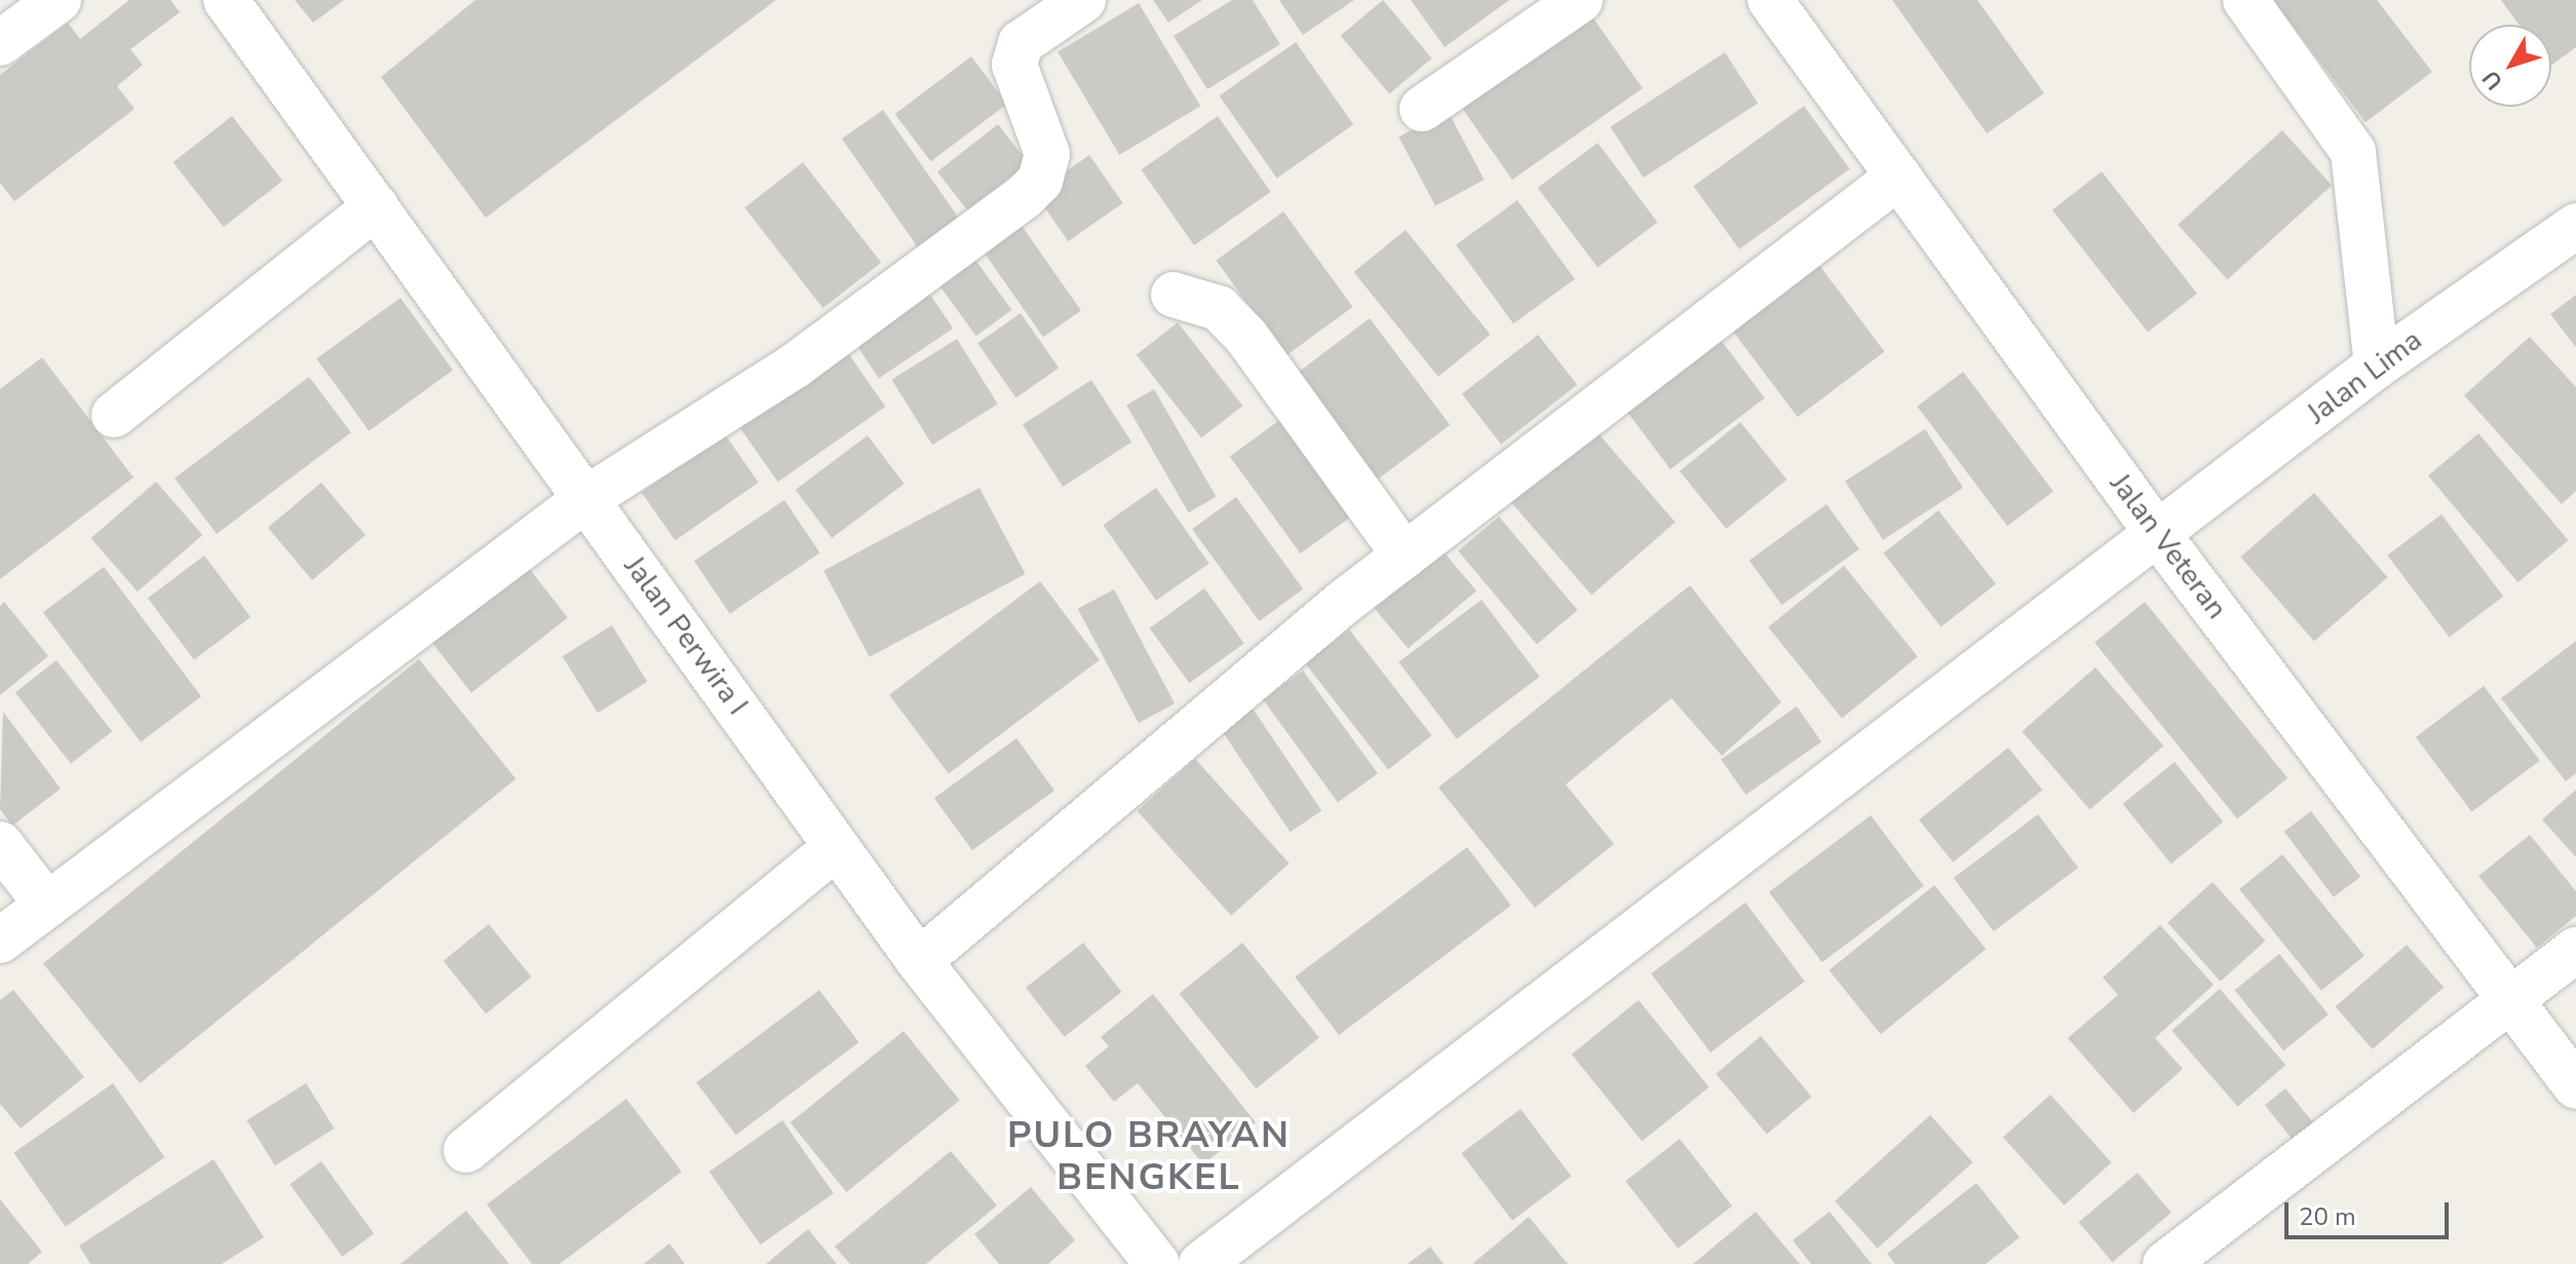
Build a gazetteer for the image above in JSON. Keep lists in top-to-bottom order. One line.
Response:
{"streets":{"street":["Jalan Lima","Jalan Veteran","Jalan Perwira I"]},"crossings":[["Jalan Lima","Jalan Veteran"]],"districts":["PULO BRAYAN BENGKEL"],"scale_bar":"20 m","north":"bottom left"}
